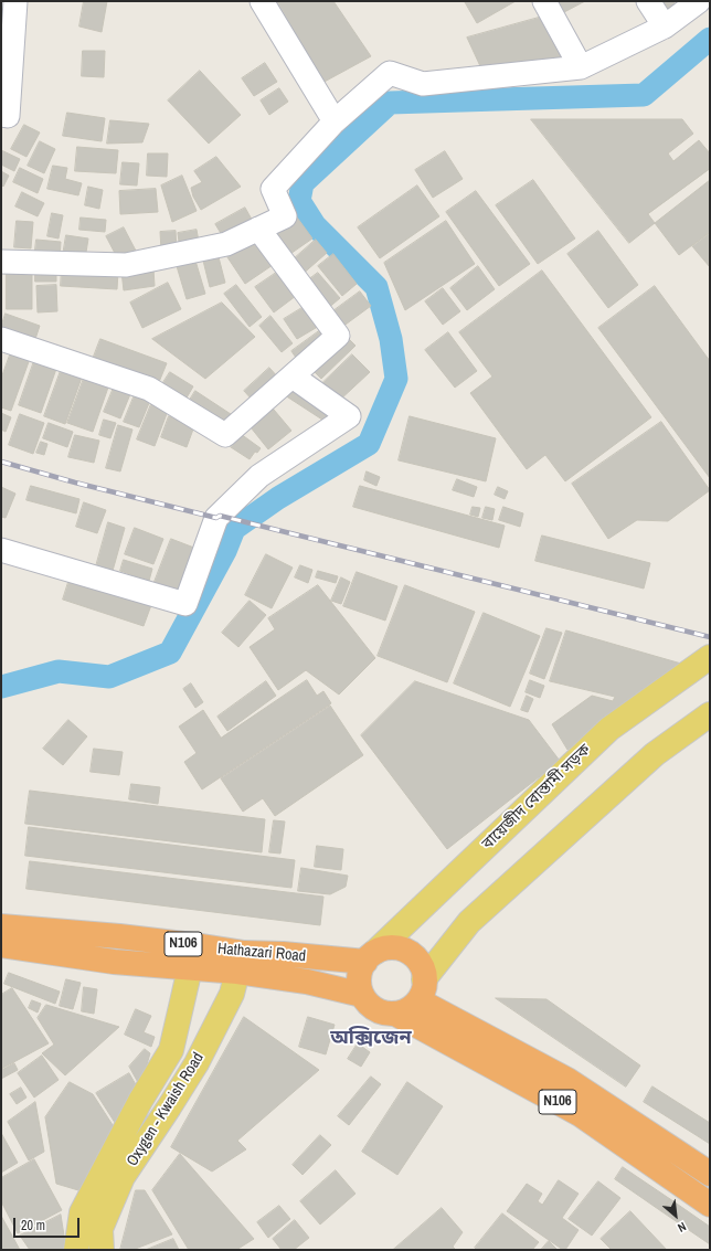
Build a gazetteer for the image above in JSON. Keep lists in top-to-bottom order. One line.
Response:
{"streets":{"highway":["N106","Hathazari Road"],"main road":["বায়েজীদ বোস্তামী সড়ক","Oxygen - Kwaish Road"]},"crossings":[["বায়েজীদ বোস্তামী সড়ক","N106"],["বায়েজীদ বোস্তামী সড়ক","Hathazari Road"],["N106","Hathazari Road"],["Hathazari Road","Oxygen - Kwaish Road"]],"districts":["অক্সিজেন"],"scale_bar":"20 m","north":"bottom right"}
